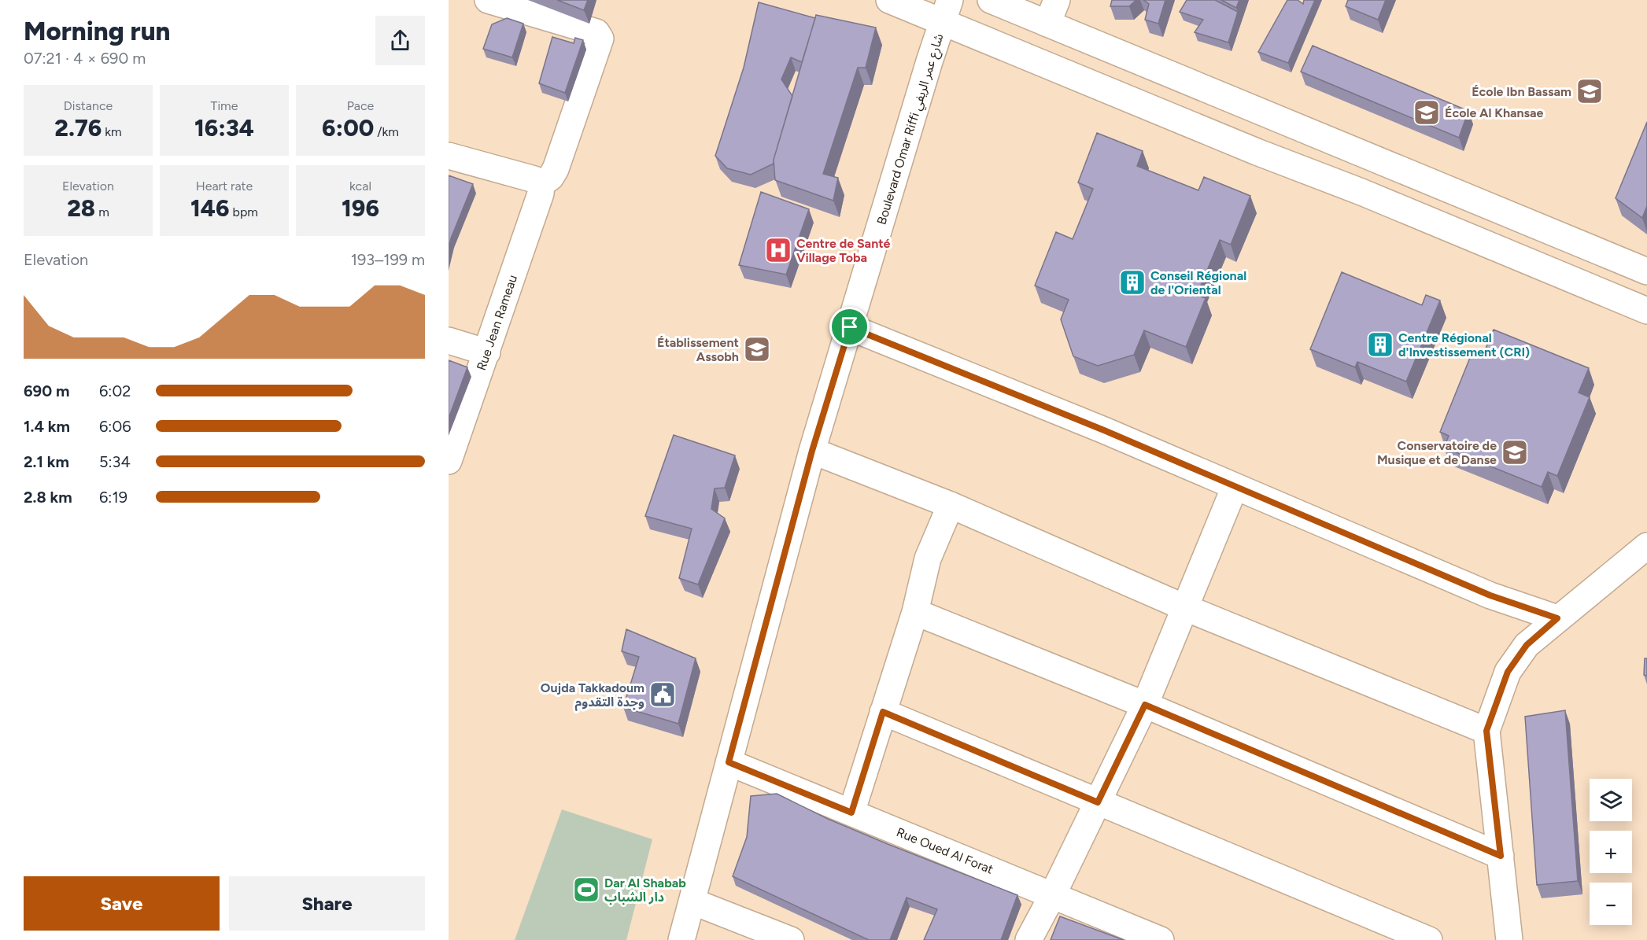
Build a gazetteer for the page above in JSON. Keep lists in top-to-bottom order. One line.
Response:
{"streets":{"street":["Boulevard Omar Riffi شارع عمر الريفي","Rue Jean Rameau","Rue Oued Al Forat"]},"crossings":[["Boulevard Omar Riffi شارع عمر الريفي","Rue Oued Al Forat"]],"places":{"school or university":["École Ibn Bassam","École Al Khansae","Établissement Assobh","Conservatoire de Musique et de Danse"],"hospital":["Centre de Santé Village Toba"],"building":["Conseil Régional de l'Oriental","Centre Régional d'Investissement (CRI)"],"public building":["Oujda Takkadoum وجدة التقدوم"],"sports":["Dar Al Shabab دار الشباب"]},"page":{"heading":["Morning run","07:21 · 4 × 690 m"],"stats":[["Distance","2.76 km"],["Time","16:34"],["Pace","6:00 /km"],["Elevation","28 m"],["Heart rate","146 bpm"],["kcal","196"]],"chart":["Elevation","193–199 m"],"list":[{"name":"690 m","note":"6:02"},{"name":"1.4 km","note":"6:06"},{"name":"2.1 km","note":"5:34"},{"name":"2.8 km","note":"6:19"}],"map_buttons":["+","−"],"buttons":["Save","Share"]}}
